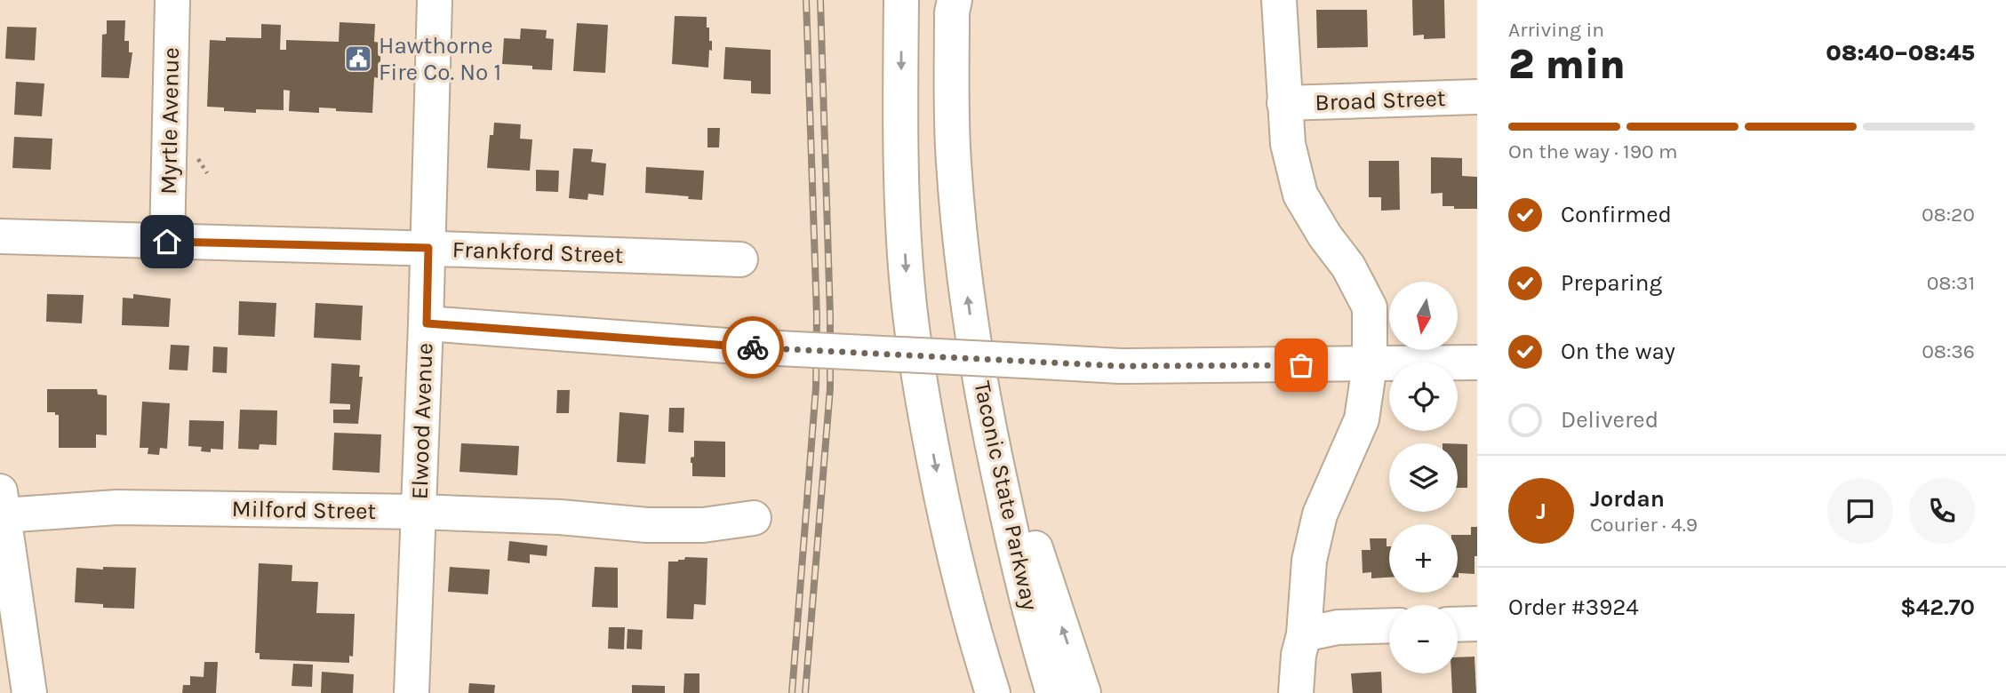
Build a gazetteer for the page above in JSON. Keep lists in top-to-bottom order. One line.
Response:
{"streets":{"main road":["Broad Street","Myrtle Avenue","Frankford Street","Elwood Avenue","Taconic State Parkway","Milford Street"]},"crossings":[["Myrtle Avenue","Frankford Street"],["Frankford Street","Elwood Avenue"],["Elwood Avenue","Milford Street"]],"places":{"public building":["Hawthorne Fire Co. No 1"]},"north":"bottom","page":{"heading":["2 min","Arriving in","08:40–08:45"],"panel":["Jordan","Courier · 4.9","Order #3924","$42.70"],"bar":"On the way · 190 m","list":[["Confirmed","08:20"],["Preparing","08:31"],["On the way","08:36"],"Delivered"],"map_buttons":["+","−"],"round":"J"}}
